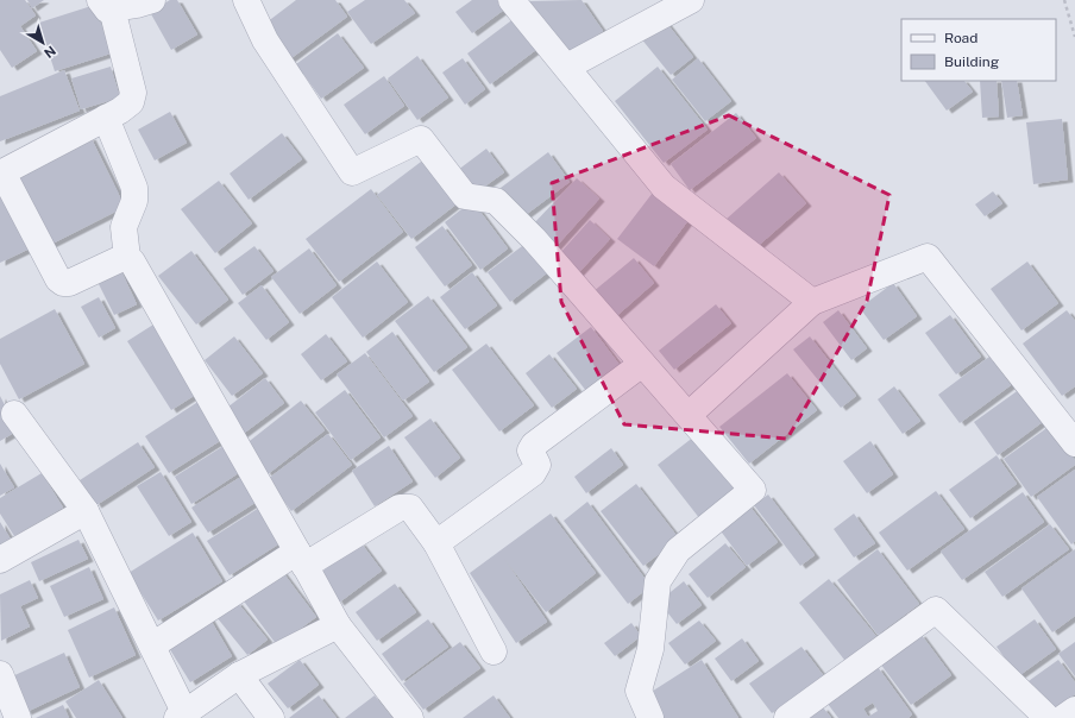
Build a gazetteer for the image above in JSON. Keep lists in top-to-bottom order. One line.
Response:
{"legend":["Road","Building"],"north":"bottom right"}
